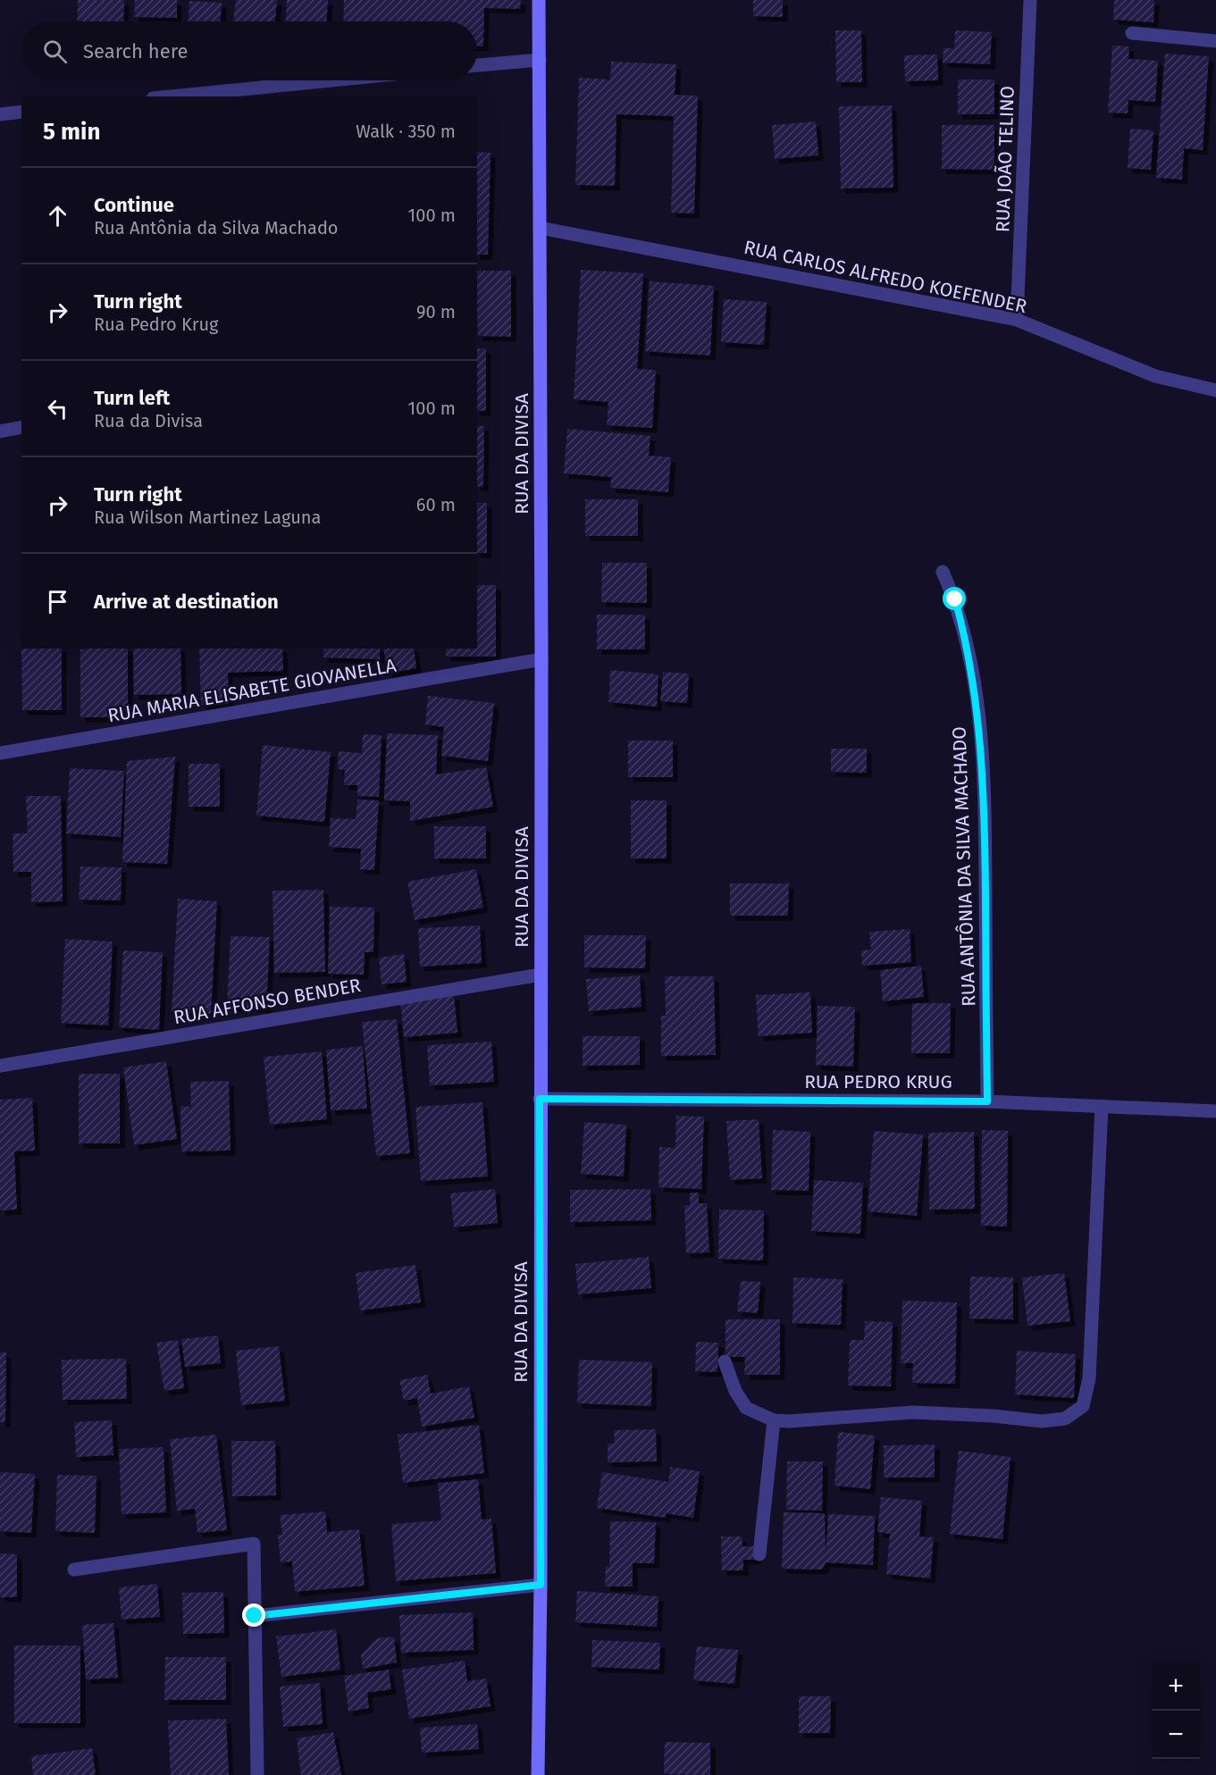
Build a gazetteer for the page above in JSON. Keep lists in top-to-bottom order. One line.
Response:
{"streets":{"street":["RUA JOÃO TELINO","RUA CARLOS ALFREDO KOEFENDER","RUA DA DIVISA","RUA MARIA ELISABETE GIOVANELLA","RUA ANTÔNIA DA SILVA MACHADO","RUA AFFONSO BENDER","RUA PEDRO KRUG"]},"crossings":[["RUA JOÃO TELINO","RUA CARLOS ALFREDO KOEFENDER"],["RUA CARLOS ALFREDO KOEFENDER","RUA DA DIVISA"],["RUA DA DIVISA","RUA MARIA ELISABETE GIOVANELLA"],["RUA DA DIVISA","RUA AFFONSO BENDER"],["RUA DA DIVISA","RUA PEDRO KRUG"],["RUA ANTÔNIA DA SILVA MACHADO","RUA PEDRO KRUG"]],"page":{"search":"Search here","heading":["5 min","Walk · 350 m"],"list":[["Continue","Rua Antônia da Silva Machado","100 m"],["Turn right","Rua Pedro Krug","90 m"],["Turn left","Rua da Divisa","100 m"],["Turn right","Rua Wilson Martinez Laguna","60 m"],"Arrive at destination"],"map_buttons":["+","−"]}}
